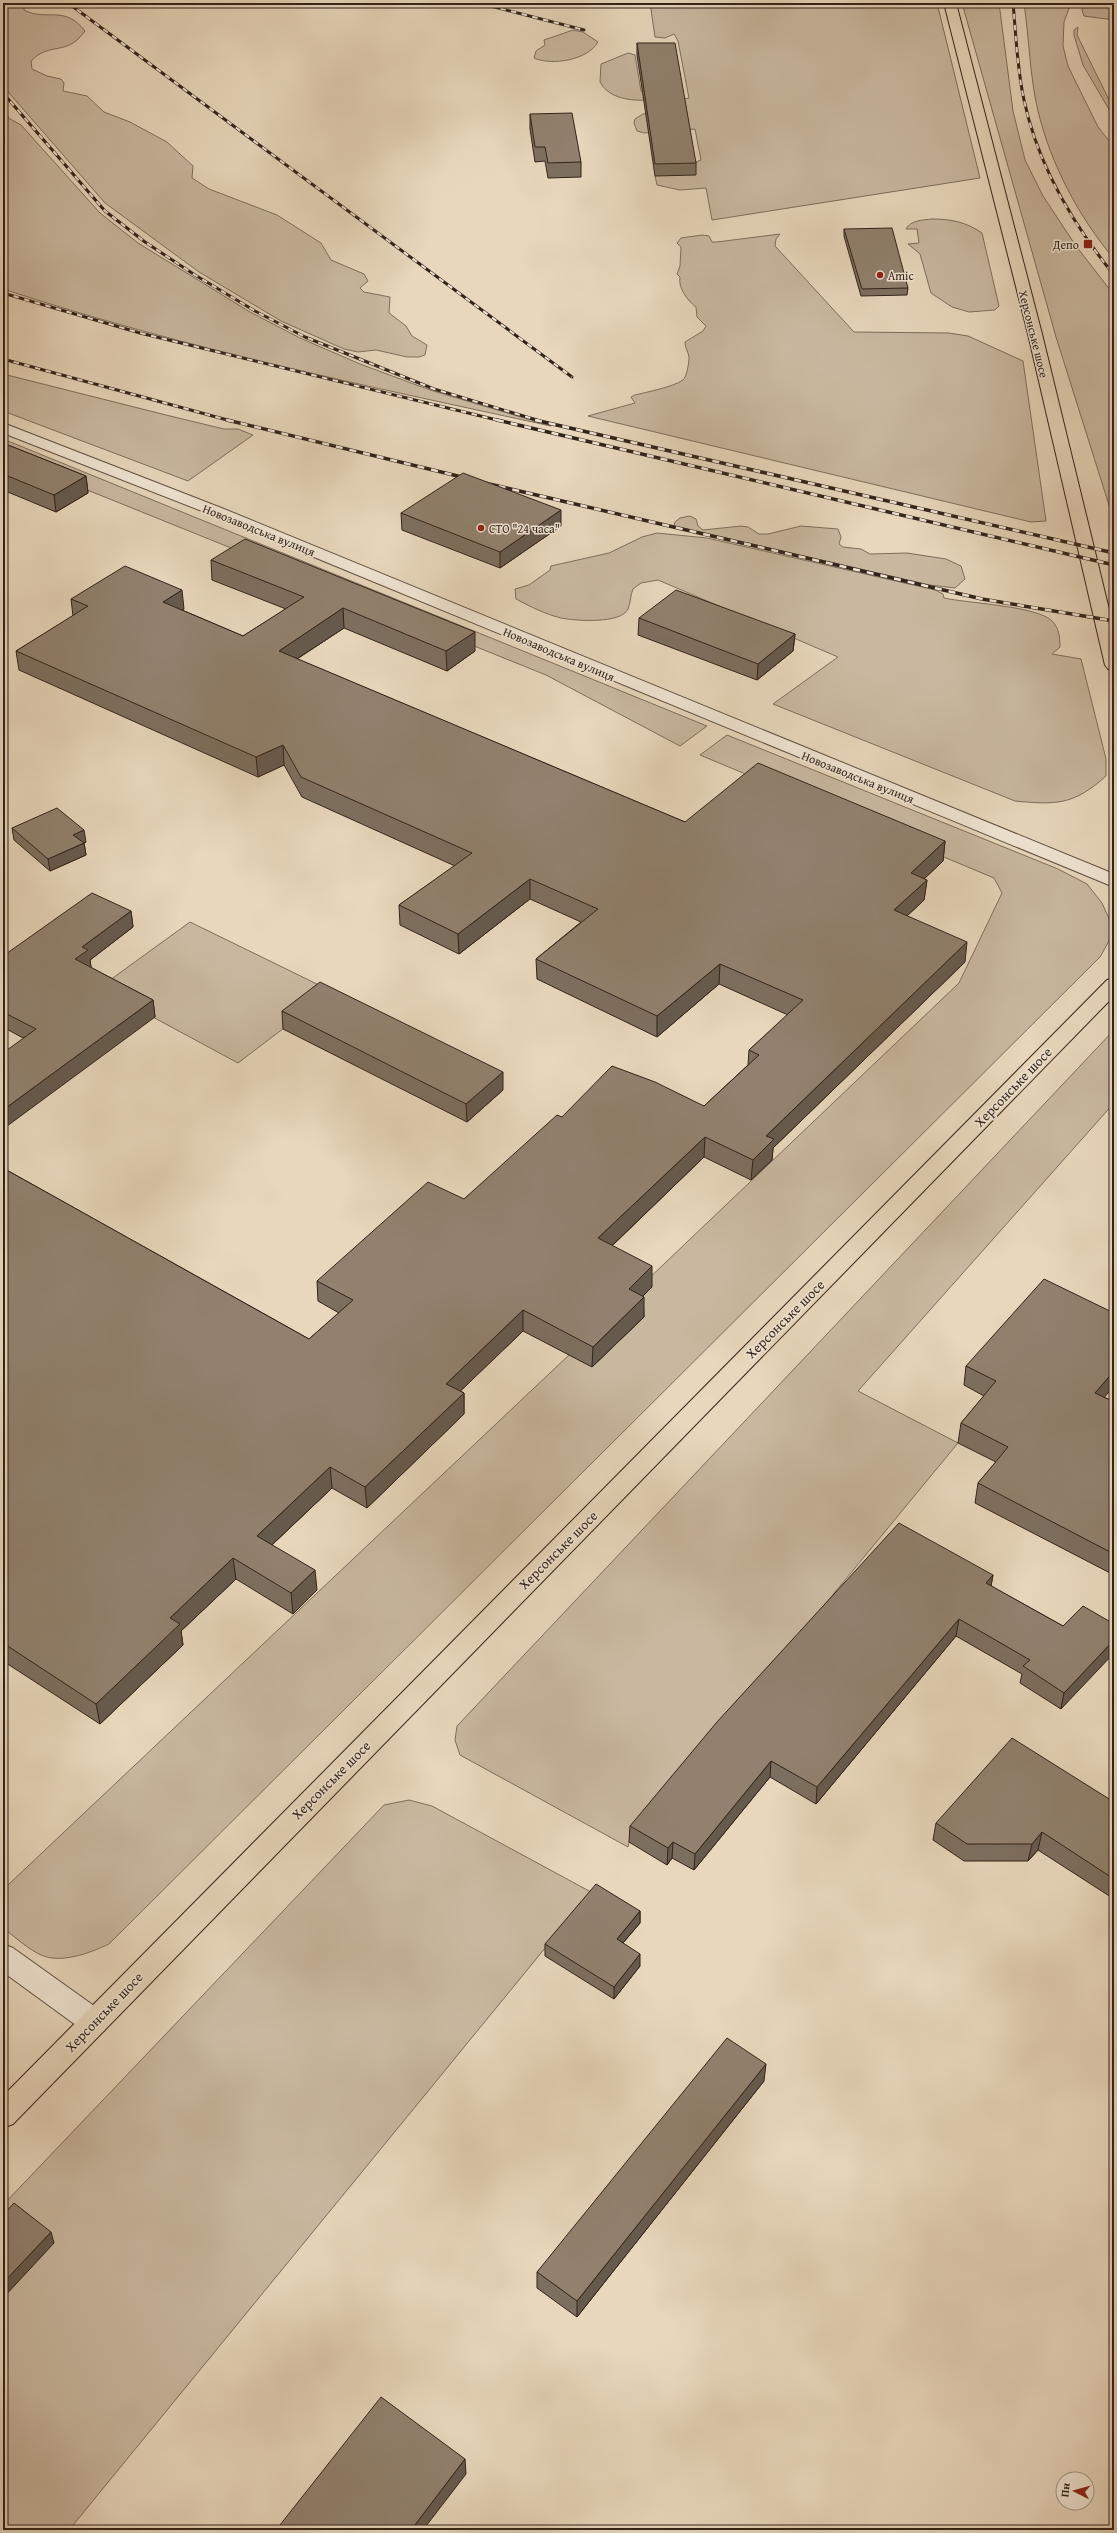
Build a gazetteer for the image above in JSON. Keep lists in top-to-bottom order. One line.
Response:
{"streets":{"main road":["Херсонське шосе"],"street":["Новозаводська вулиця"]},"places":{"transit":["Депо"],"other":["Amic","СТО \"24 часа\""]},"north":"left"}
